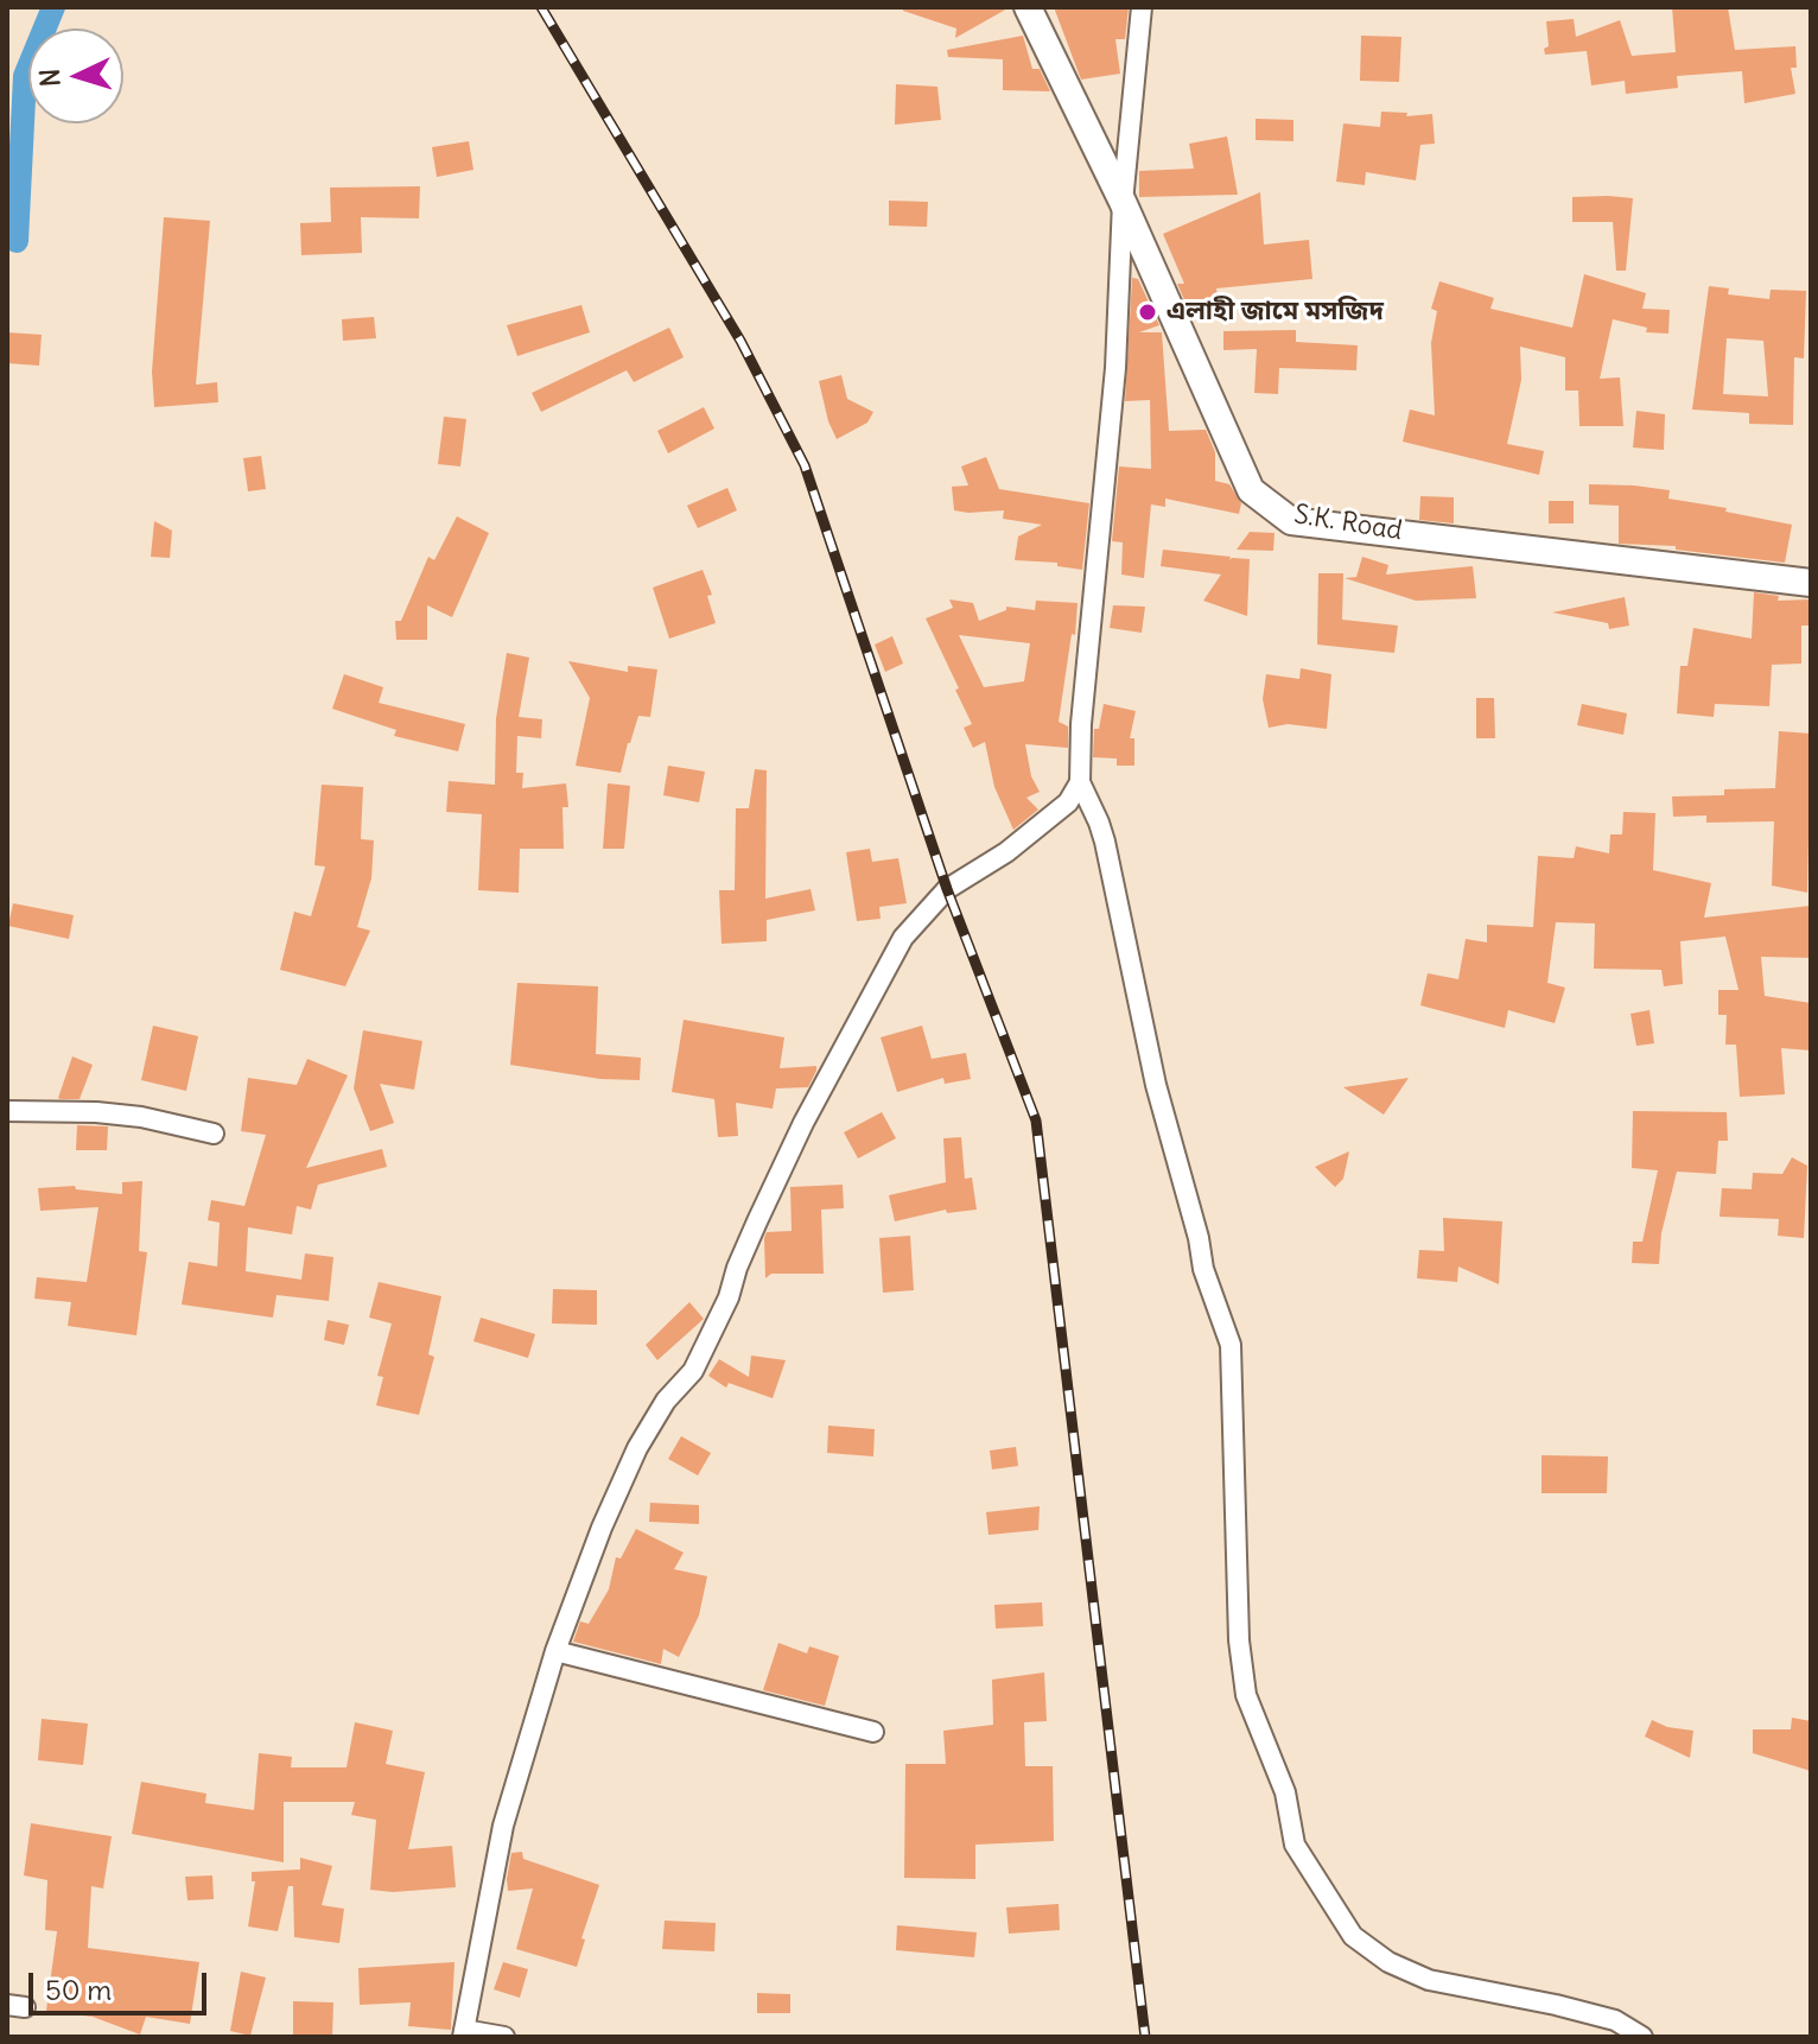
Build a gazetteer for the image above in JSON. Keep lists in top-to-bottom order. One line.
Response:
{"streets":{"main road":["S.K. Road"]},"places":["এলাহী জামে মসজিদ"],"scale_bar":"50 m","north":"left"}
